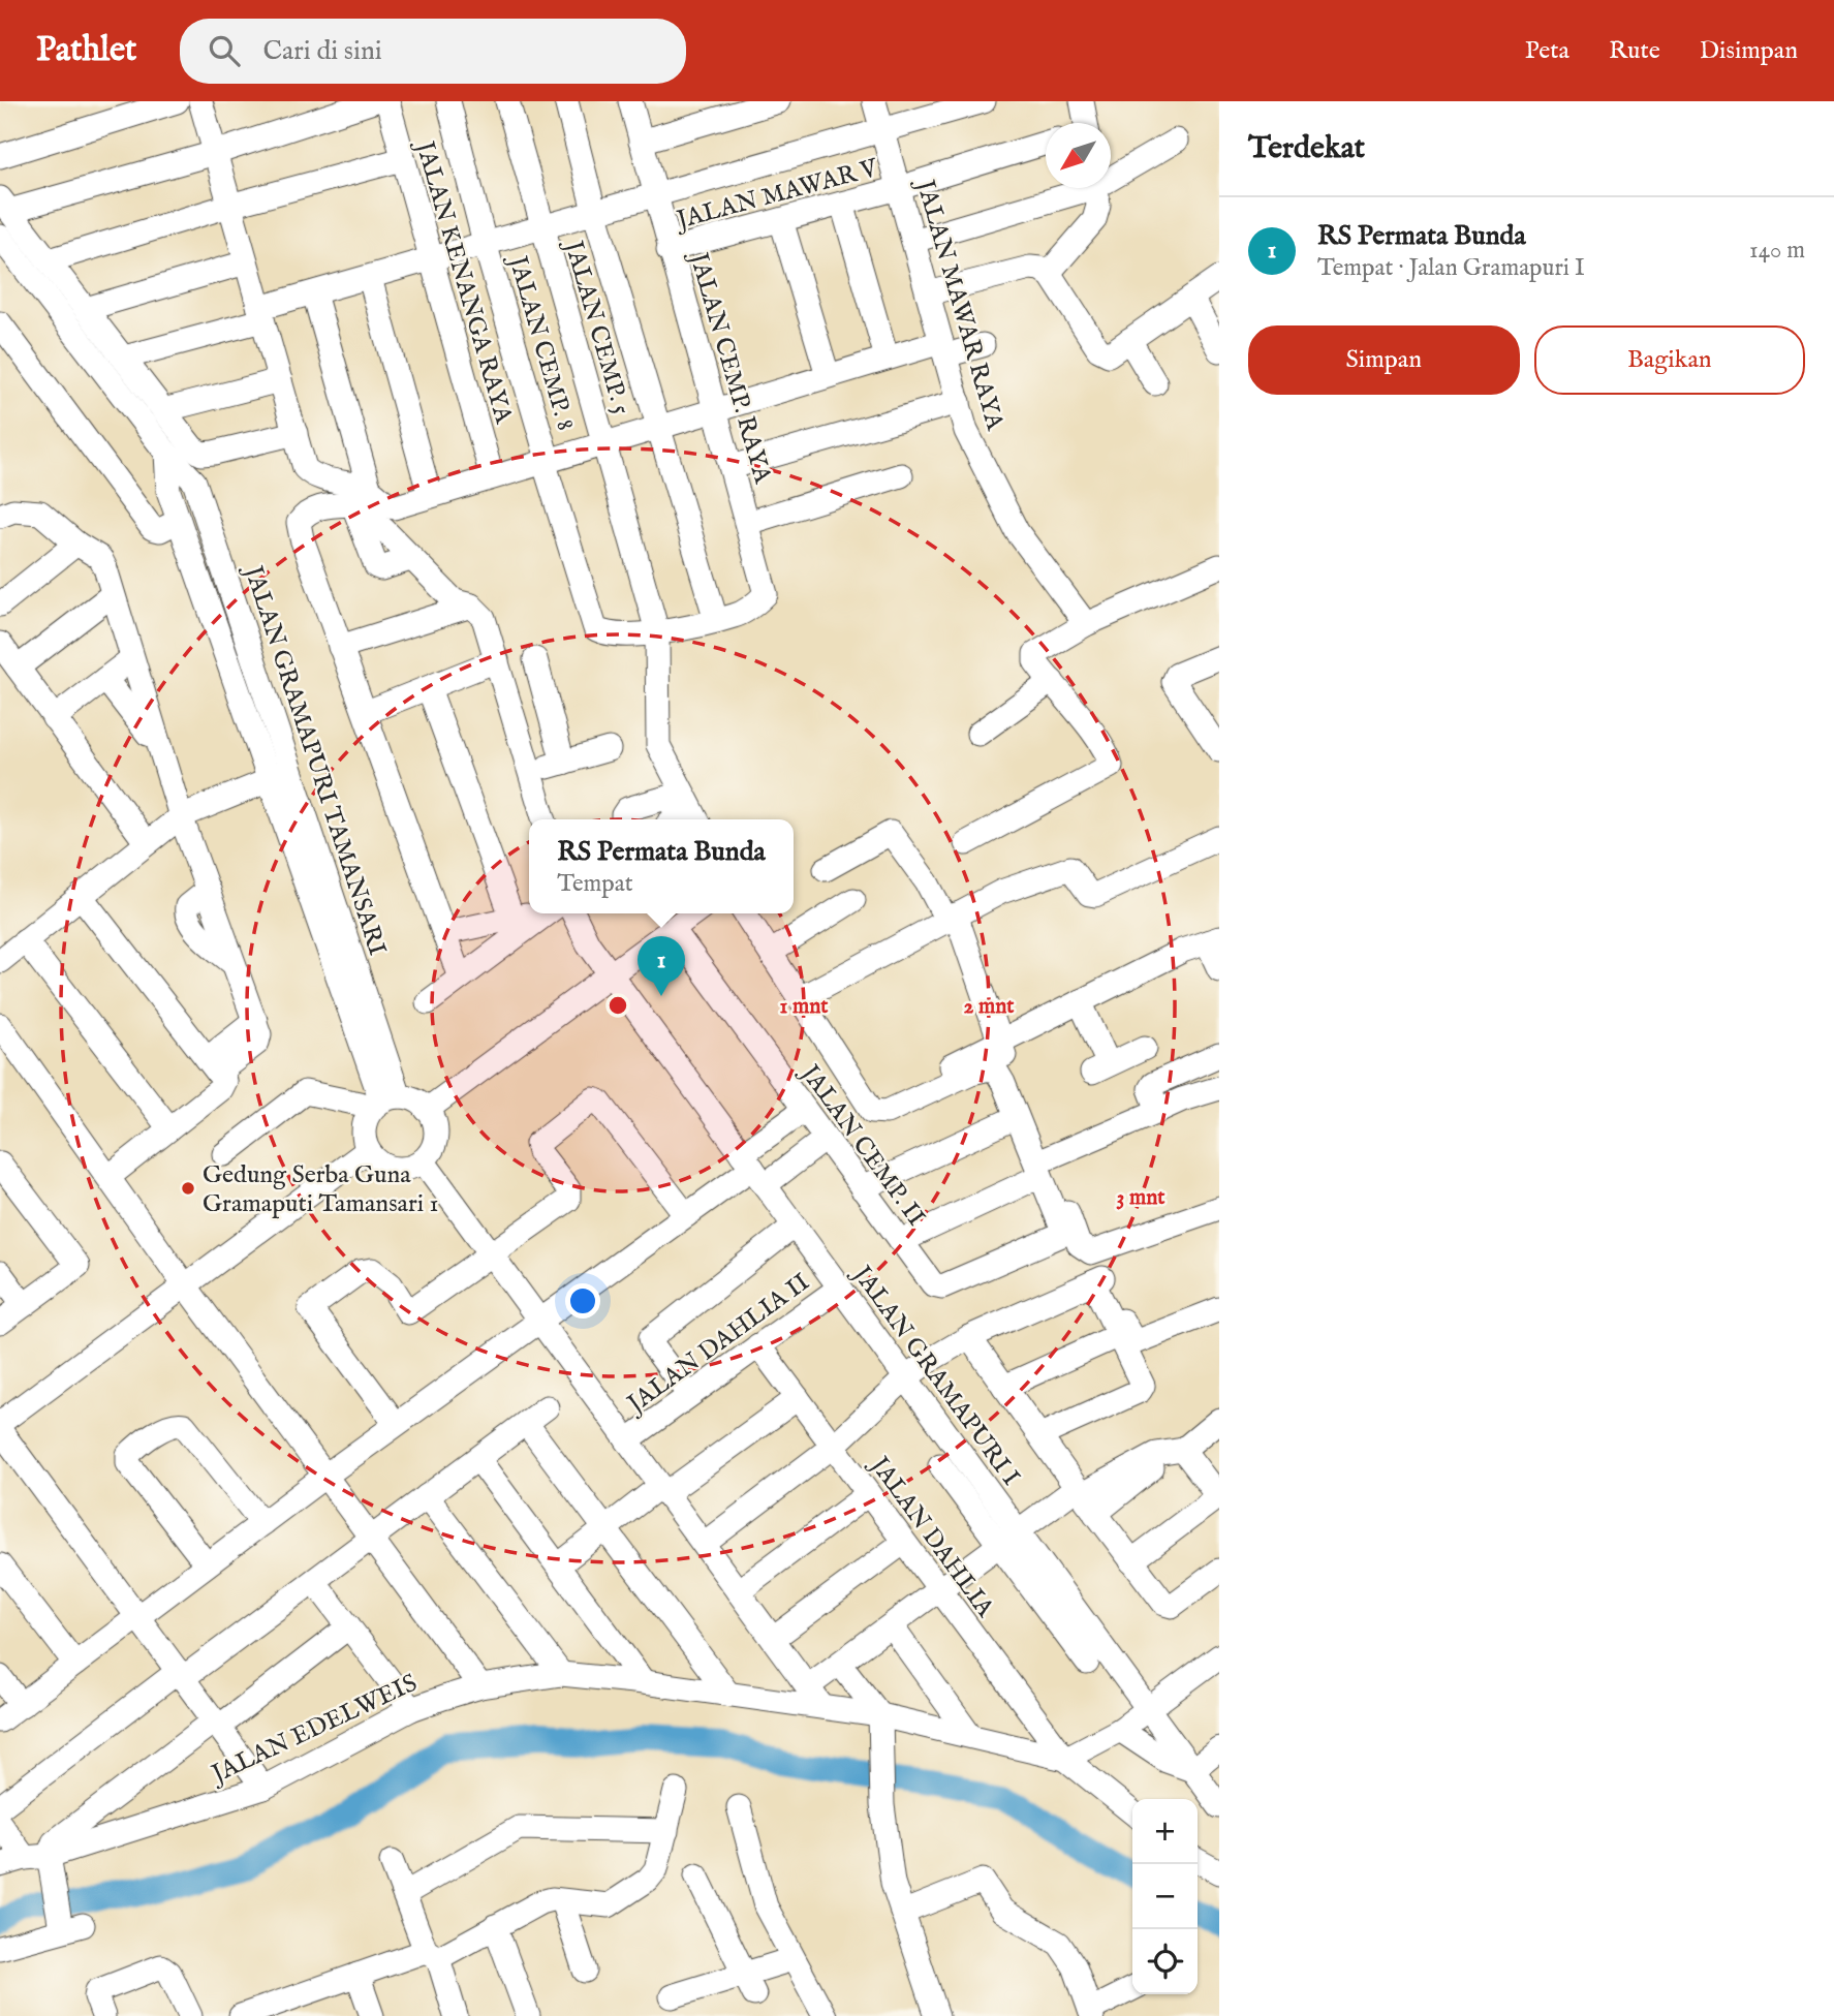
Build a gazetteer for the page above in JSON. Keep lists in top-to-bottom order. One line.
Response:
{"streets":{"street":["JALAN MAWAR V","JALAN KENANGA RAYA","JALAN MAWAR RAYA","JALAN CEMP. 5","JALAN CEMP. 8","JALAN CEMP. RAYA","JALAN GRAMAPURI TAMANSARI","JALAN CEMP. II","JALAN DAHLIA II","JALAN GRAMAPURI I","JALAN DAHLIA","JALAN EDELWEIS"]},"crossings":[["JALAN MAWAR V","JALAN MAWAR RAYA"],["JALAN MAWAR V","JALAN CEMP. RAYA"],["JALAN CEMP. 5","JALAN CEMP. 8"],["JALAN DAHLIA II","JALAN GRAMAPURI I"],["JALAN DAHLIA II","JALAN DAHLIA"],["JALAN DAHLIA","JALAN EDELWEIS"]],"places":["Gedung Serba Guna Gramaputi Tamansari 1"],"north":"bottom left","page":{"header":"Pathlet","search":"Cari di sini","nav":["Peta","Rute","Disimpan"],"heading":"Terdekat","list":[{"mark":"1","name":"RS Permata Bunda","note":"Tempat · Jalan Gramapuri I","value":"140 m"}],"buttons":["Simpan","Bagikan"],"popup":["RS Permata Bunda","Tempat"],"pins":"1","map_buttons":["+","−"]},"rings":["1 mnt","2 mnt","3 mnt"]}
